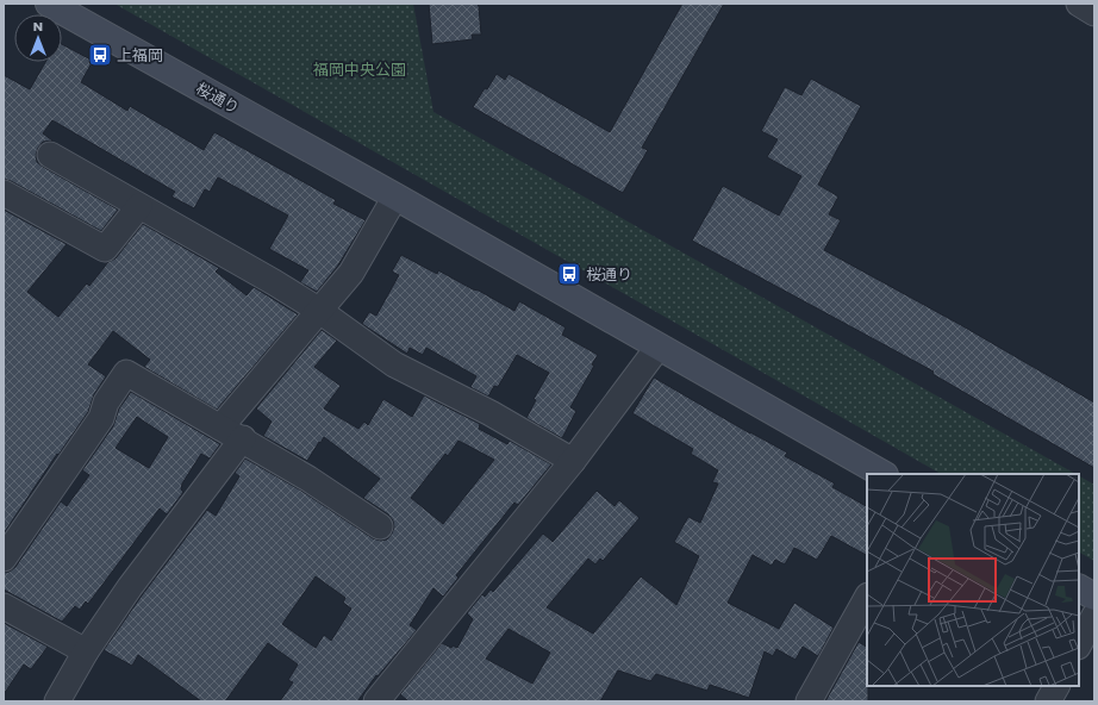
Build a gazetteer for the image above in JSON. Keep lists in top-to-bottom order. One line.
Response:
{"streets":{"street":["桜通り"]},"parks":["福岡中央公園"],"places":{"bus stop":["上福岡","桜通り"]},"north":"top"}
